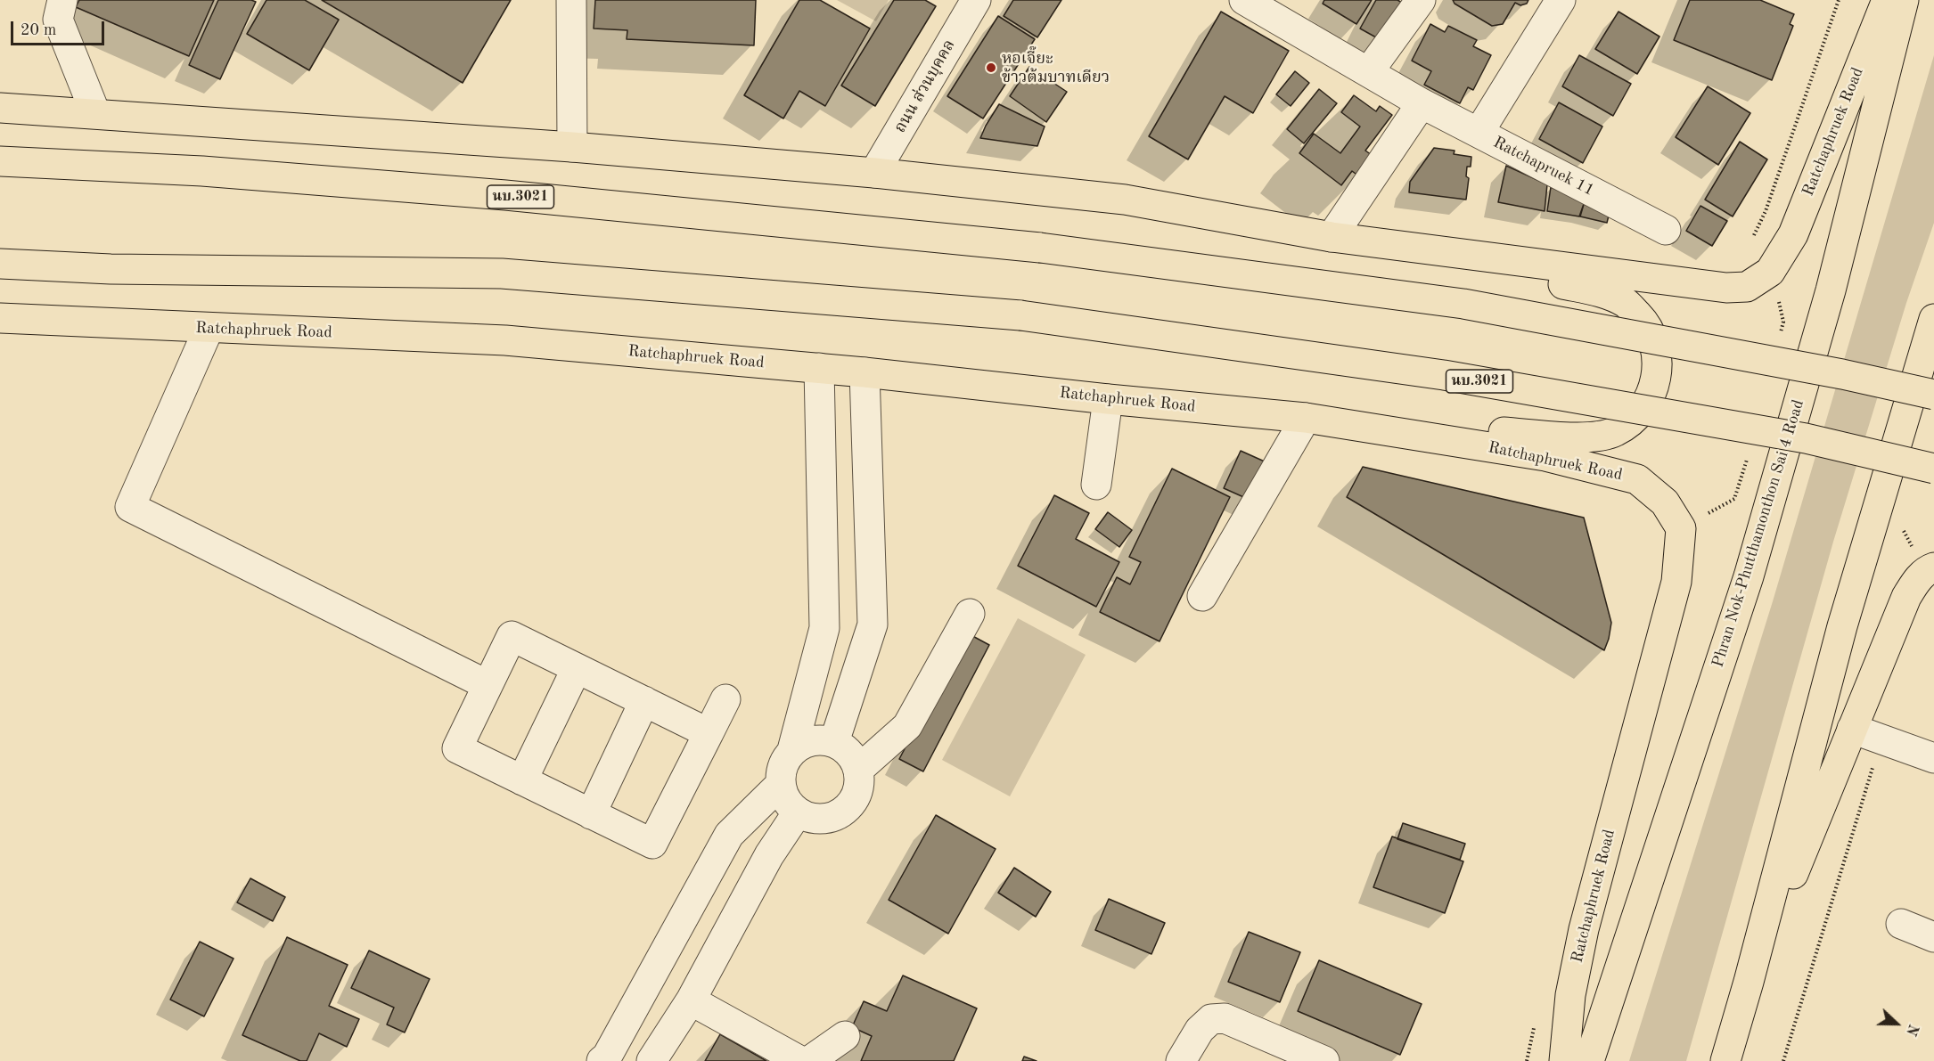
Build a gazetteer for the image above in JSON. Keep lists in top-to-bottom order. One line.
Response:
{"streets":{"main road":["Ratchaphruek Road","นบ.3021","Phran Nok-Phutthamonthon Sai 4 Road"],"street":["ถนน ส่วนบุคคล","Ratchapruek 11"]},"crossings":[["ถนน ส่วนบุคคล","Ratchaphruek Road"]],"places":["หอเจี๊ยะ ข้าวต้มบาทเดียว"],"scale_bar":"20 m","north":"right"}
